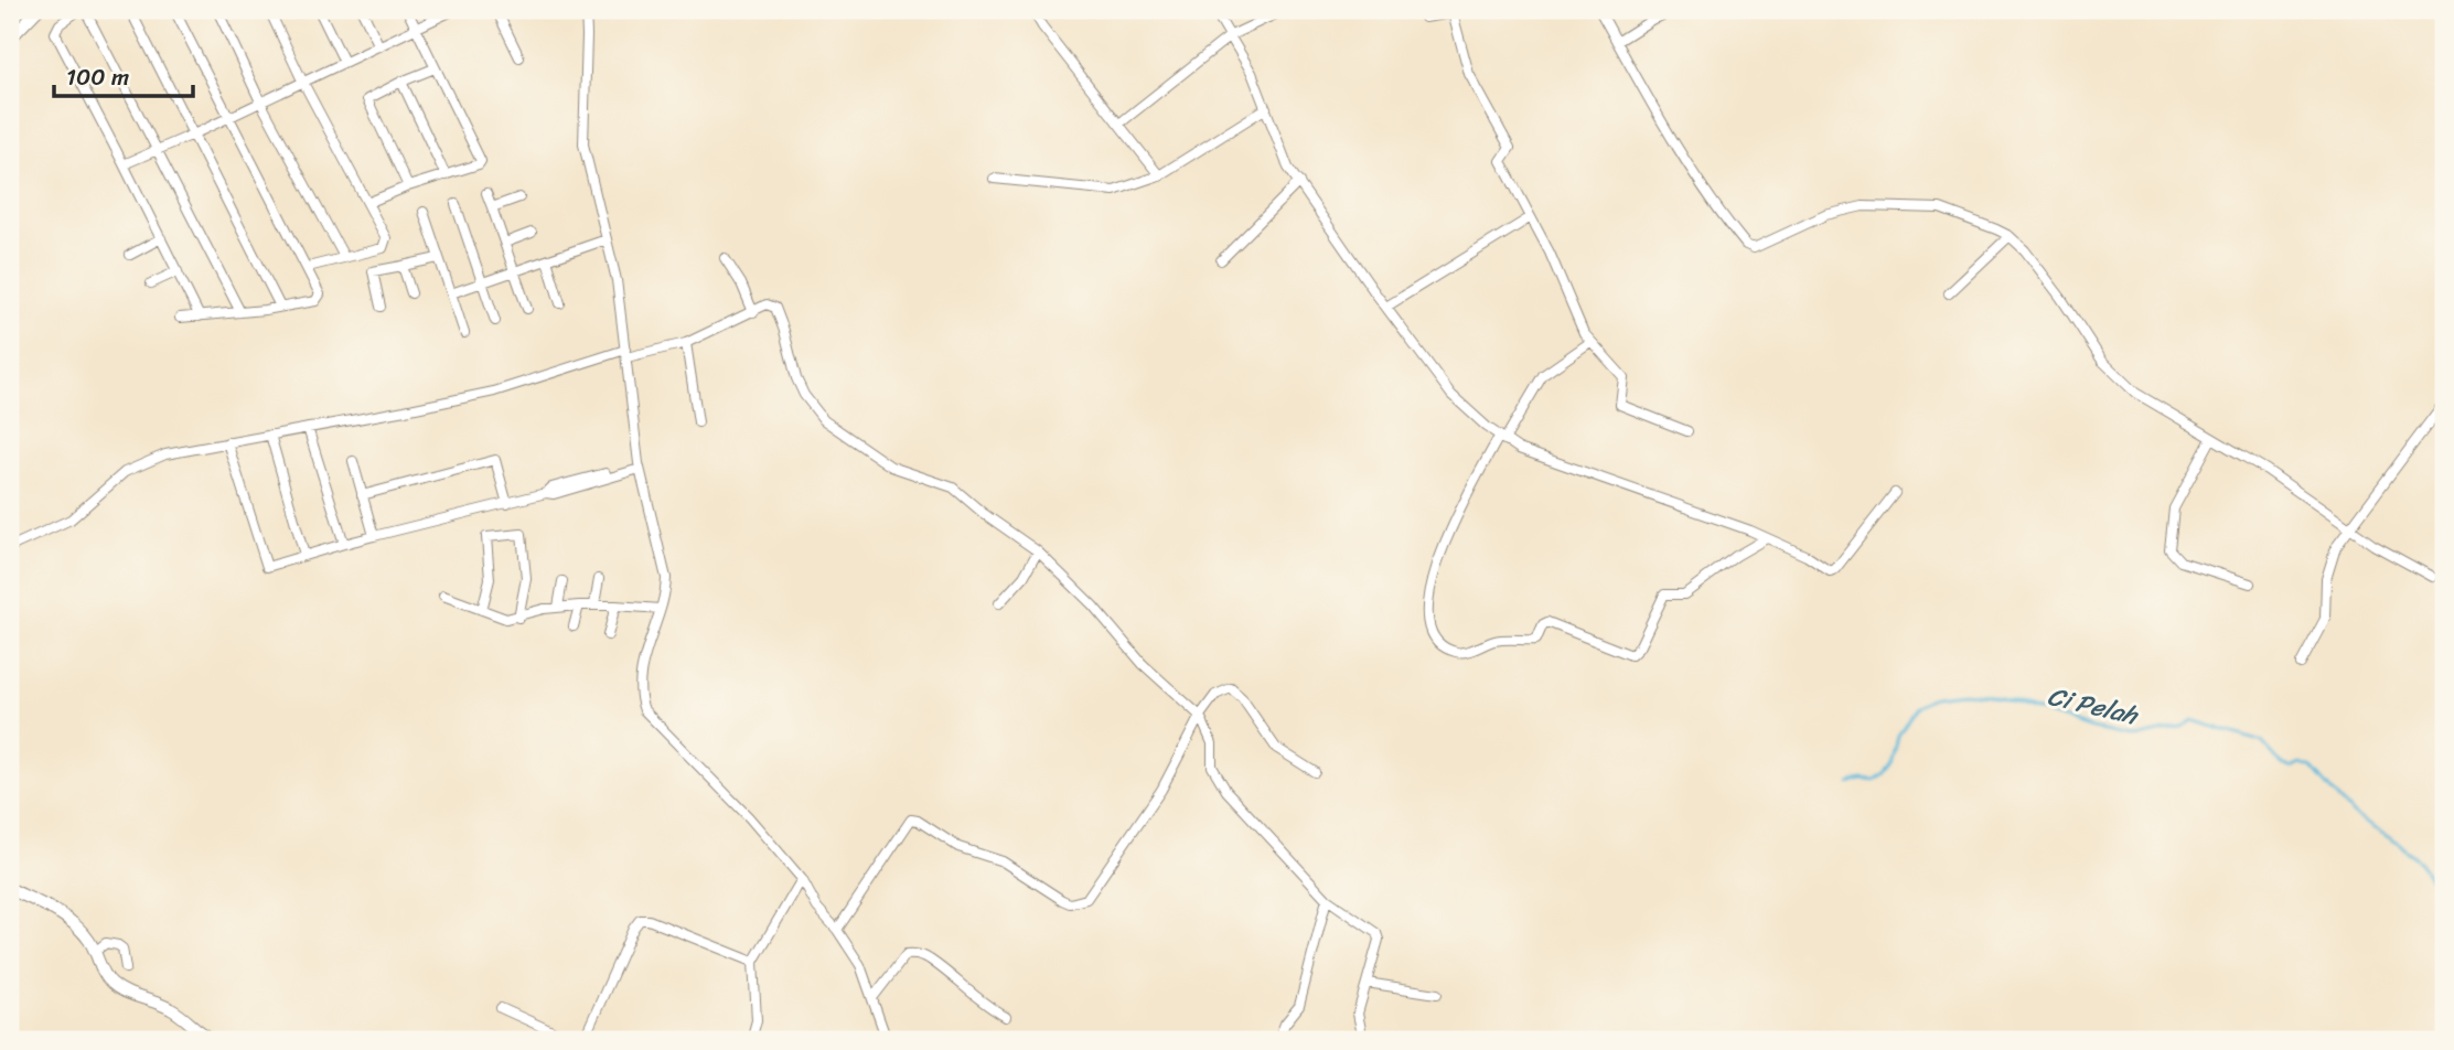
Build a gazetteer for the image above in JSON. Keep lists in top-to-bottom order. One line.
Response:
{"water":["Ci Pelah"],"scale_bar":"100 m"}
